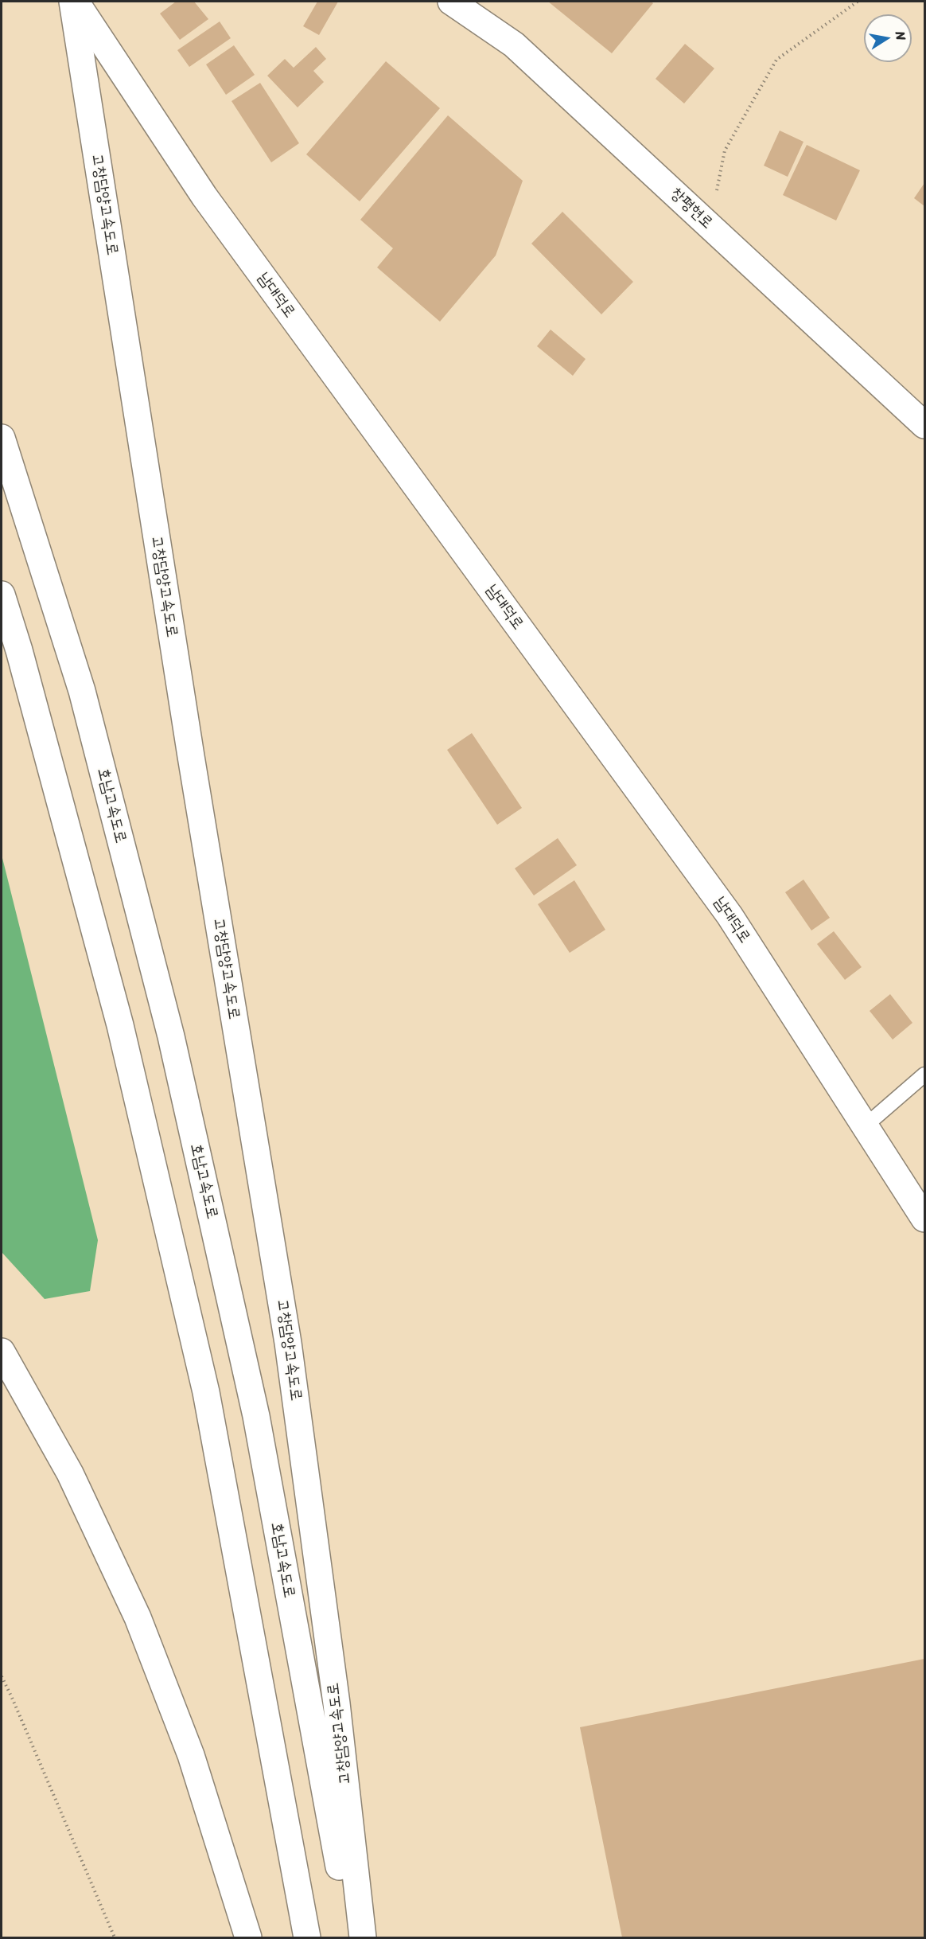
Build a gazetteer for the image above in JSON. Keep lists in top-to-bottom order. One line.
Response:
{"streets":{"main road":["고창담양고속도로","창평현로","남대덕로","호남고속도로"]},"crossings":[["고창담양고속도로","남대덕로"]],"north":"right"}
